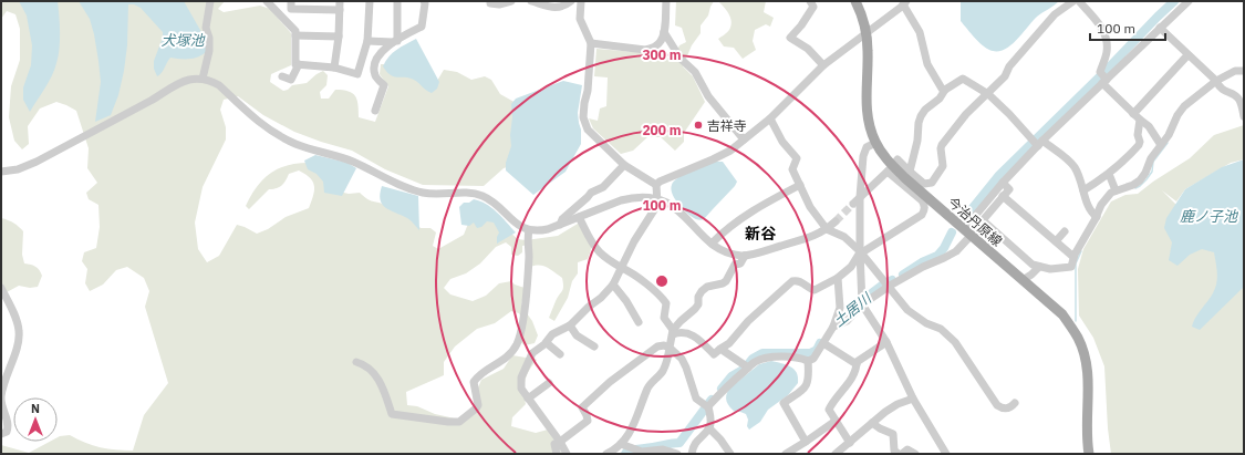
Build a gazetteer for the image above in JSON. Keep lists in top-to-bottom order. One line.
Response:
{"streets":{"main road":["今治丹原線"]},"districts":["新谷"],"water":["犬塚池","鹿ノ子池","土居川"],"places":["吉祥寺"],"scale_bar":"100 m","north":"top","rings":["300 m","200 m","100 m"]}
